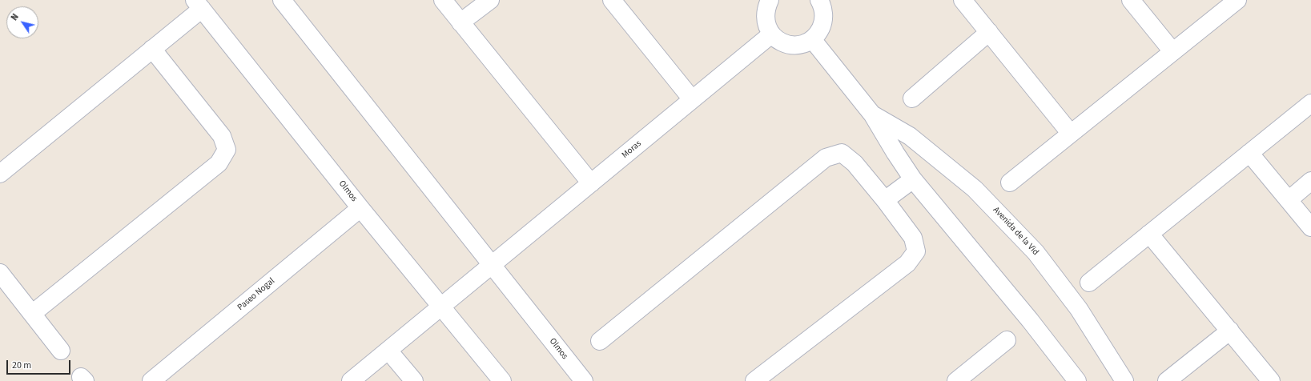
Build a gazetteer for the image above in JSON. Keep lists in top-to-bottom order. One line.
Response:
{"streets":{"street":["Moras","Olmos","Avenida de la Vid","Paseo Nogal"]},"crossings":[["Moras","Olmos"],["Olmos","Paseo Nogal"]],"scale_bar":"20 m","north":"top left"}
